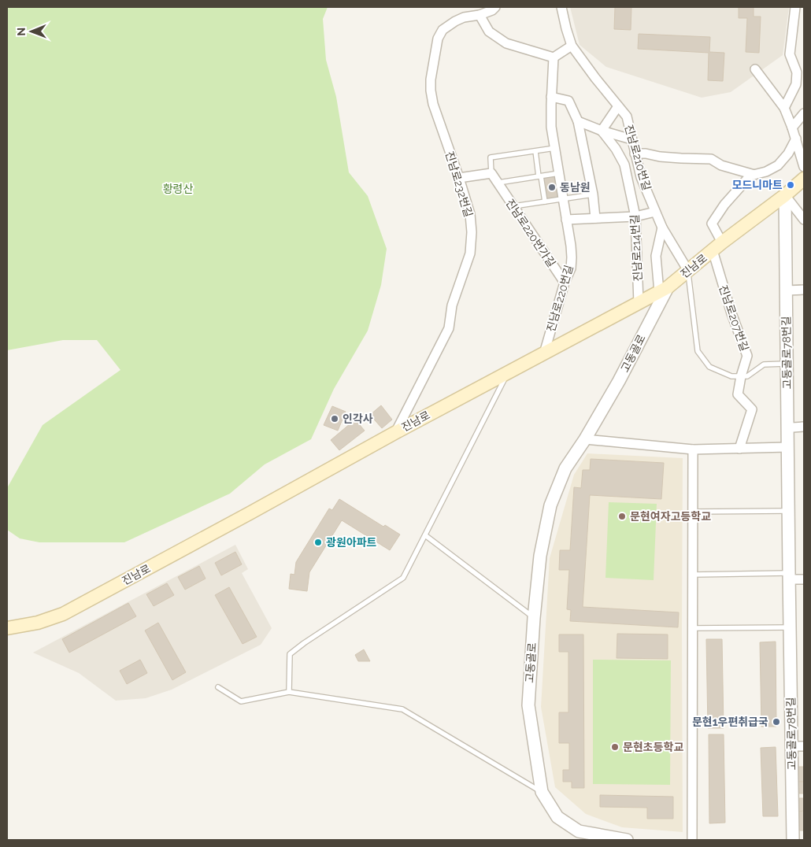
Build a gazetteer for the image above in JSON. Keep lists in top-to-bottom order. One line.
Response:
{"streets":{"main road":["진남로"],"street":["진남로210번길","진남로232번길","진남로220번가길","진남로214번길","진남로220번길","진남로207번길","고동골로78번길","고동골로"]},"crossings":[["진남로210번길","진남로"],["진남로232번길","진남로"],["진남로220번가길","진남로220번길"],["진남로214번길","진남로"],["진남로","진남로220번길"],["진남로","진남로207번길"],["진남로","고동골로78번길"],["진남로","고동골로"]],"parks":["황령산"],"places":["모드니마트","동남원","인각사","문현여자고등학교","광원아파트","문현1우편취급국","문현초등학교"],"north":"left"}
